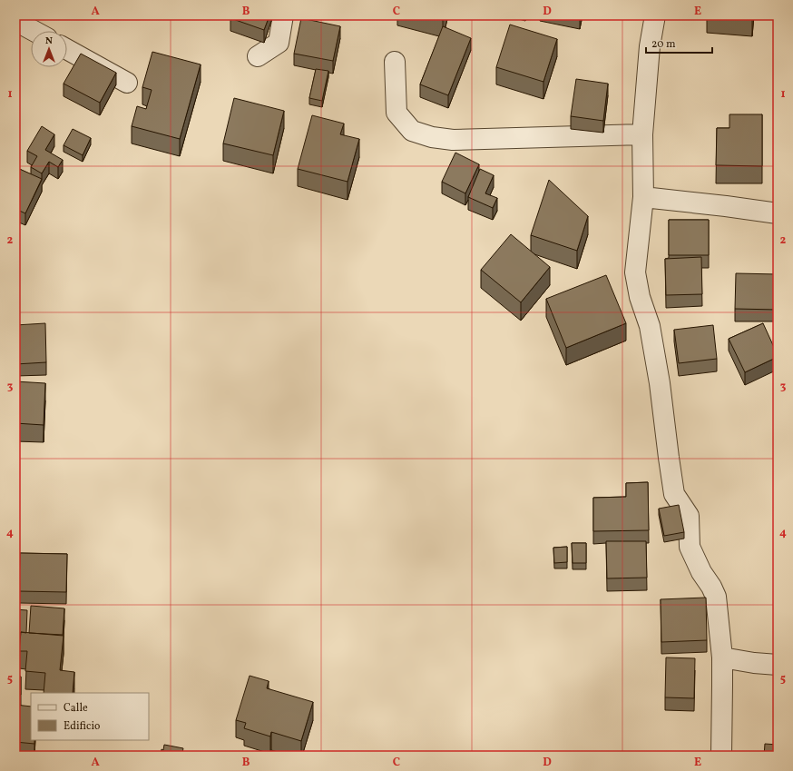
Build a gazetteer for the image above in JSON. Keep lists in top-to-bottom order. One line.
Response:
{"legend":["Calle","Edificio"],"scale_bar":"20 m","north":"top","grid":{"columns":["A","B","C","D","E"],"rows":["1","2","3","4","5"]}}
